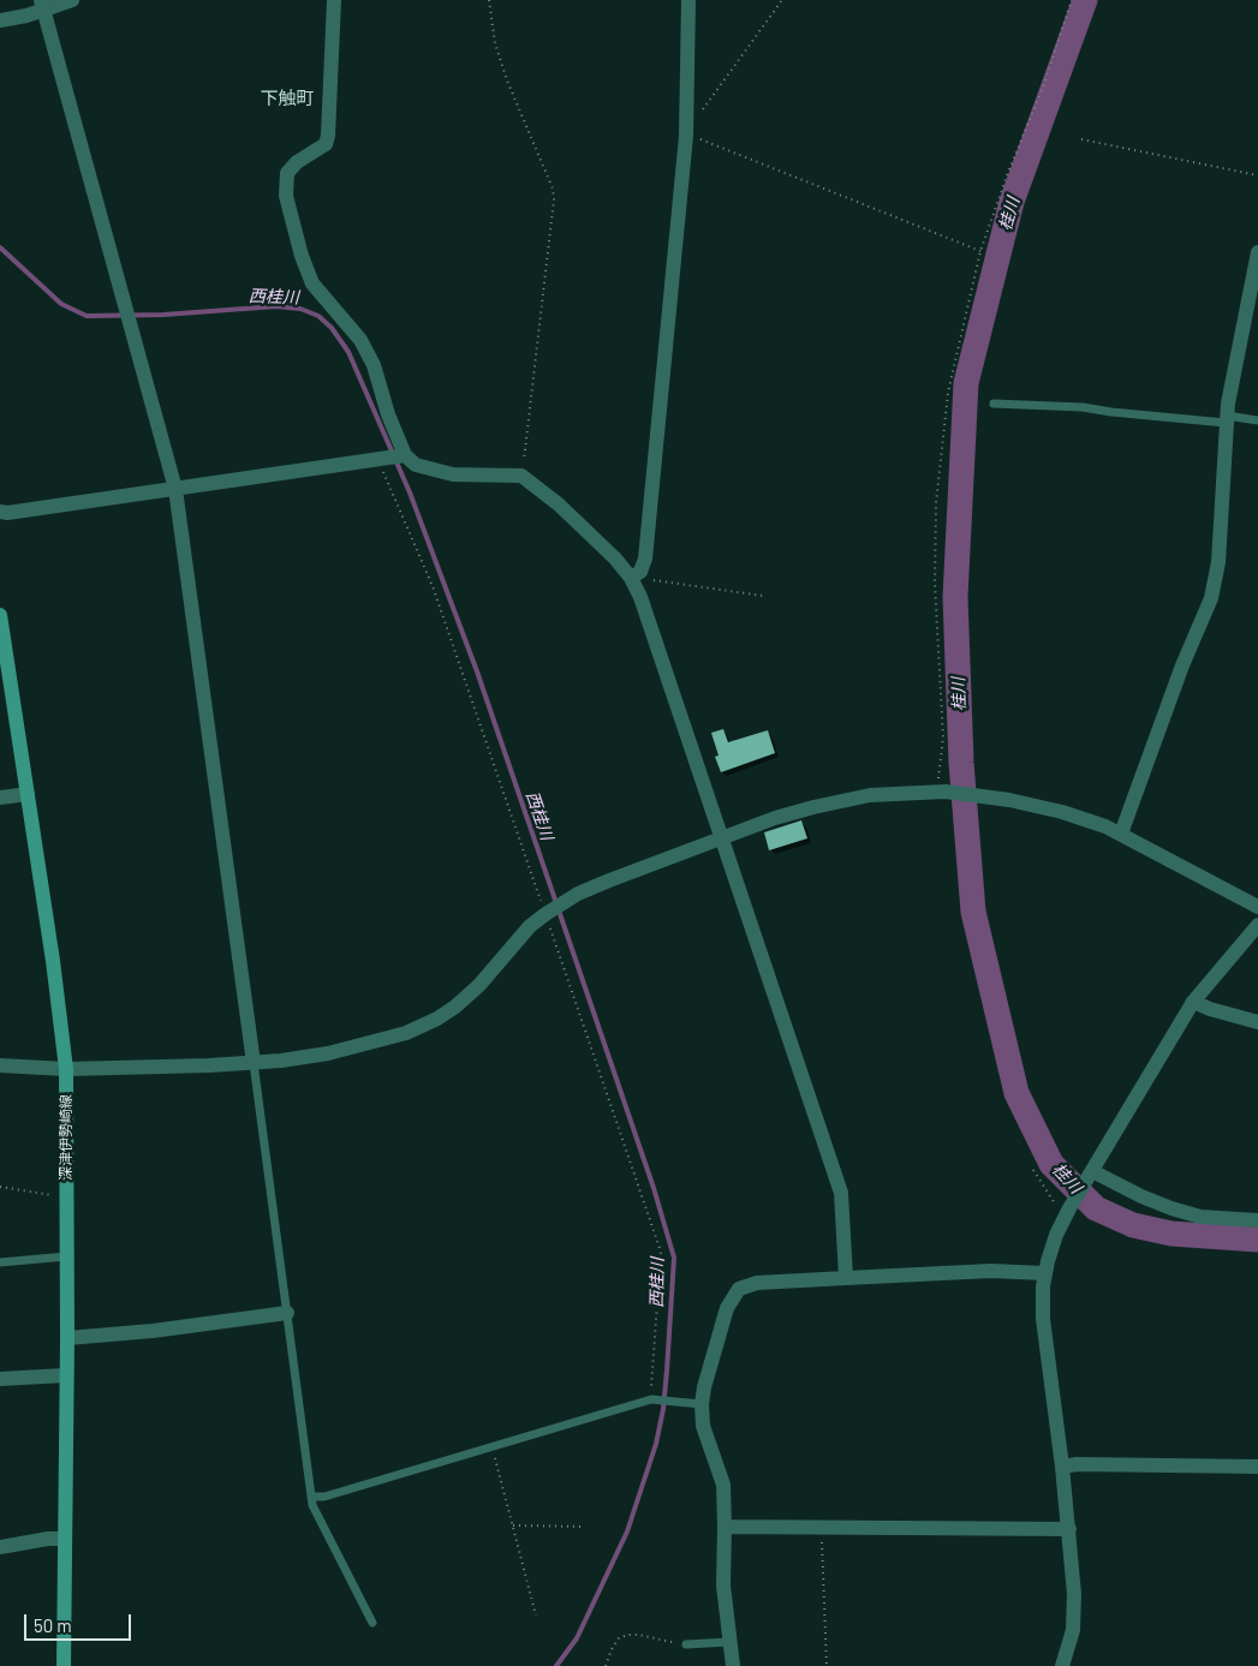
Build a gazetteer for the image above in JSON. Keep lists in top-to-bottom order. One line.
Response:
{"streets":{"main road":["深津伊勢崎線"]},"districts":["下触町"],"water":["桂川","西桂川"],"scale_bar":"50 m"}
